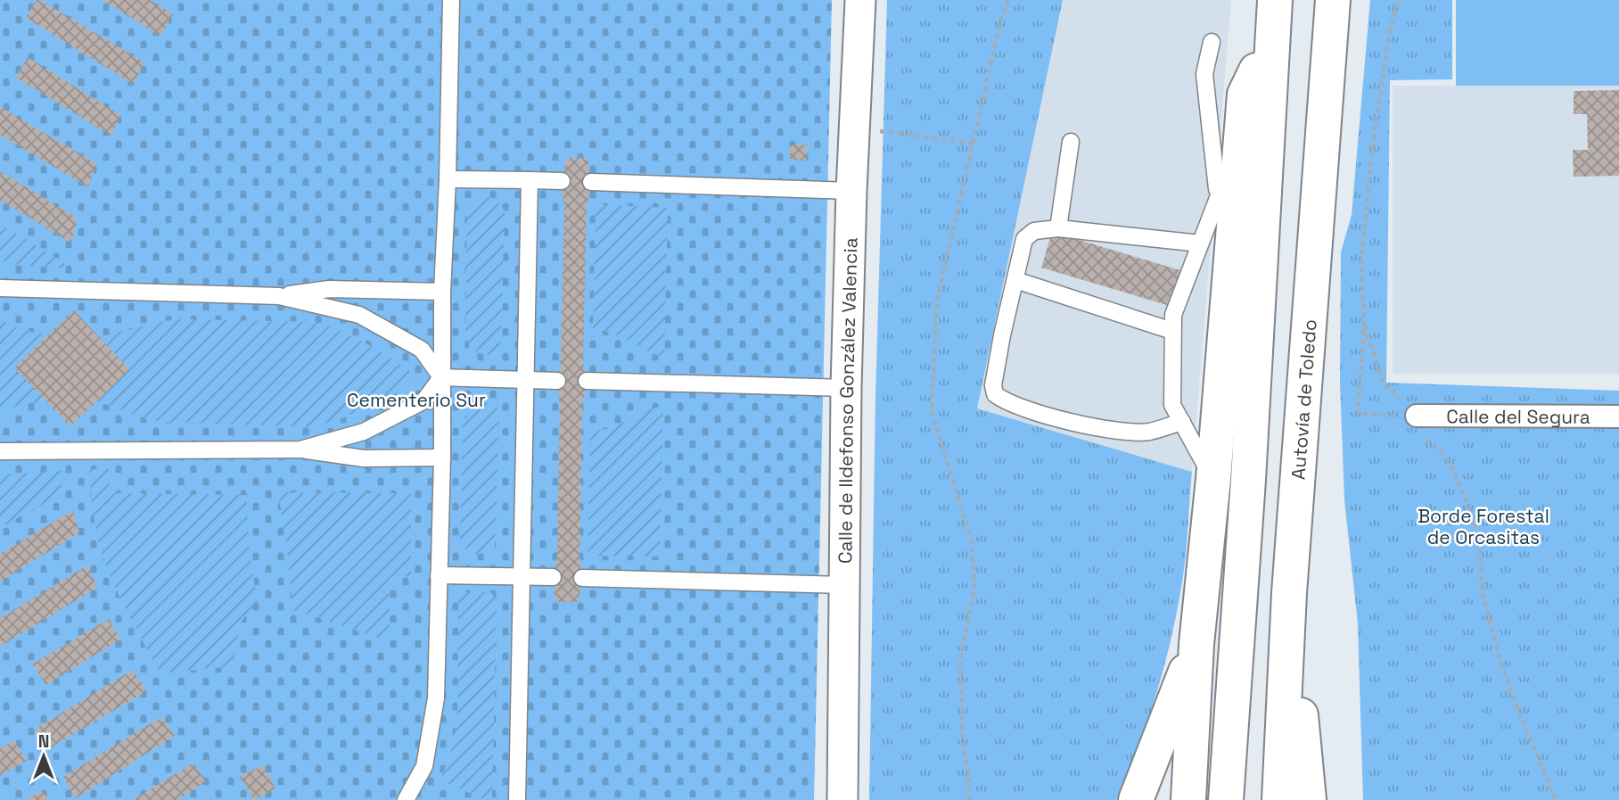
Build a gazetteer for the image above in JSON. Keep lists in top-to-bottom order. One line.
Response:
{"streets":{"highway":["Autovía de Toledo"],"street":["Calle de Ildefonso González Valencia","Calle del Segura"]},"parks":["Cementerio Sur","Borde Forestal de Orcasitas"],"north":"top"}
